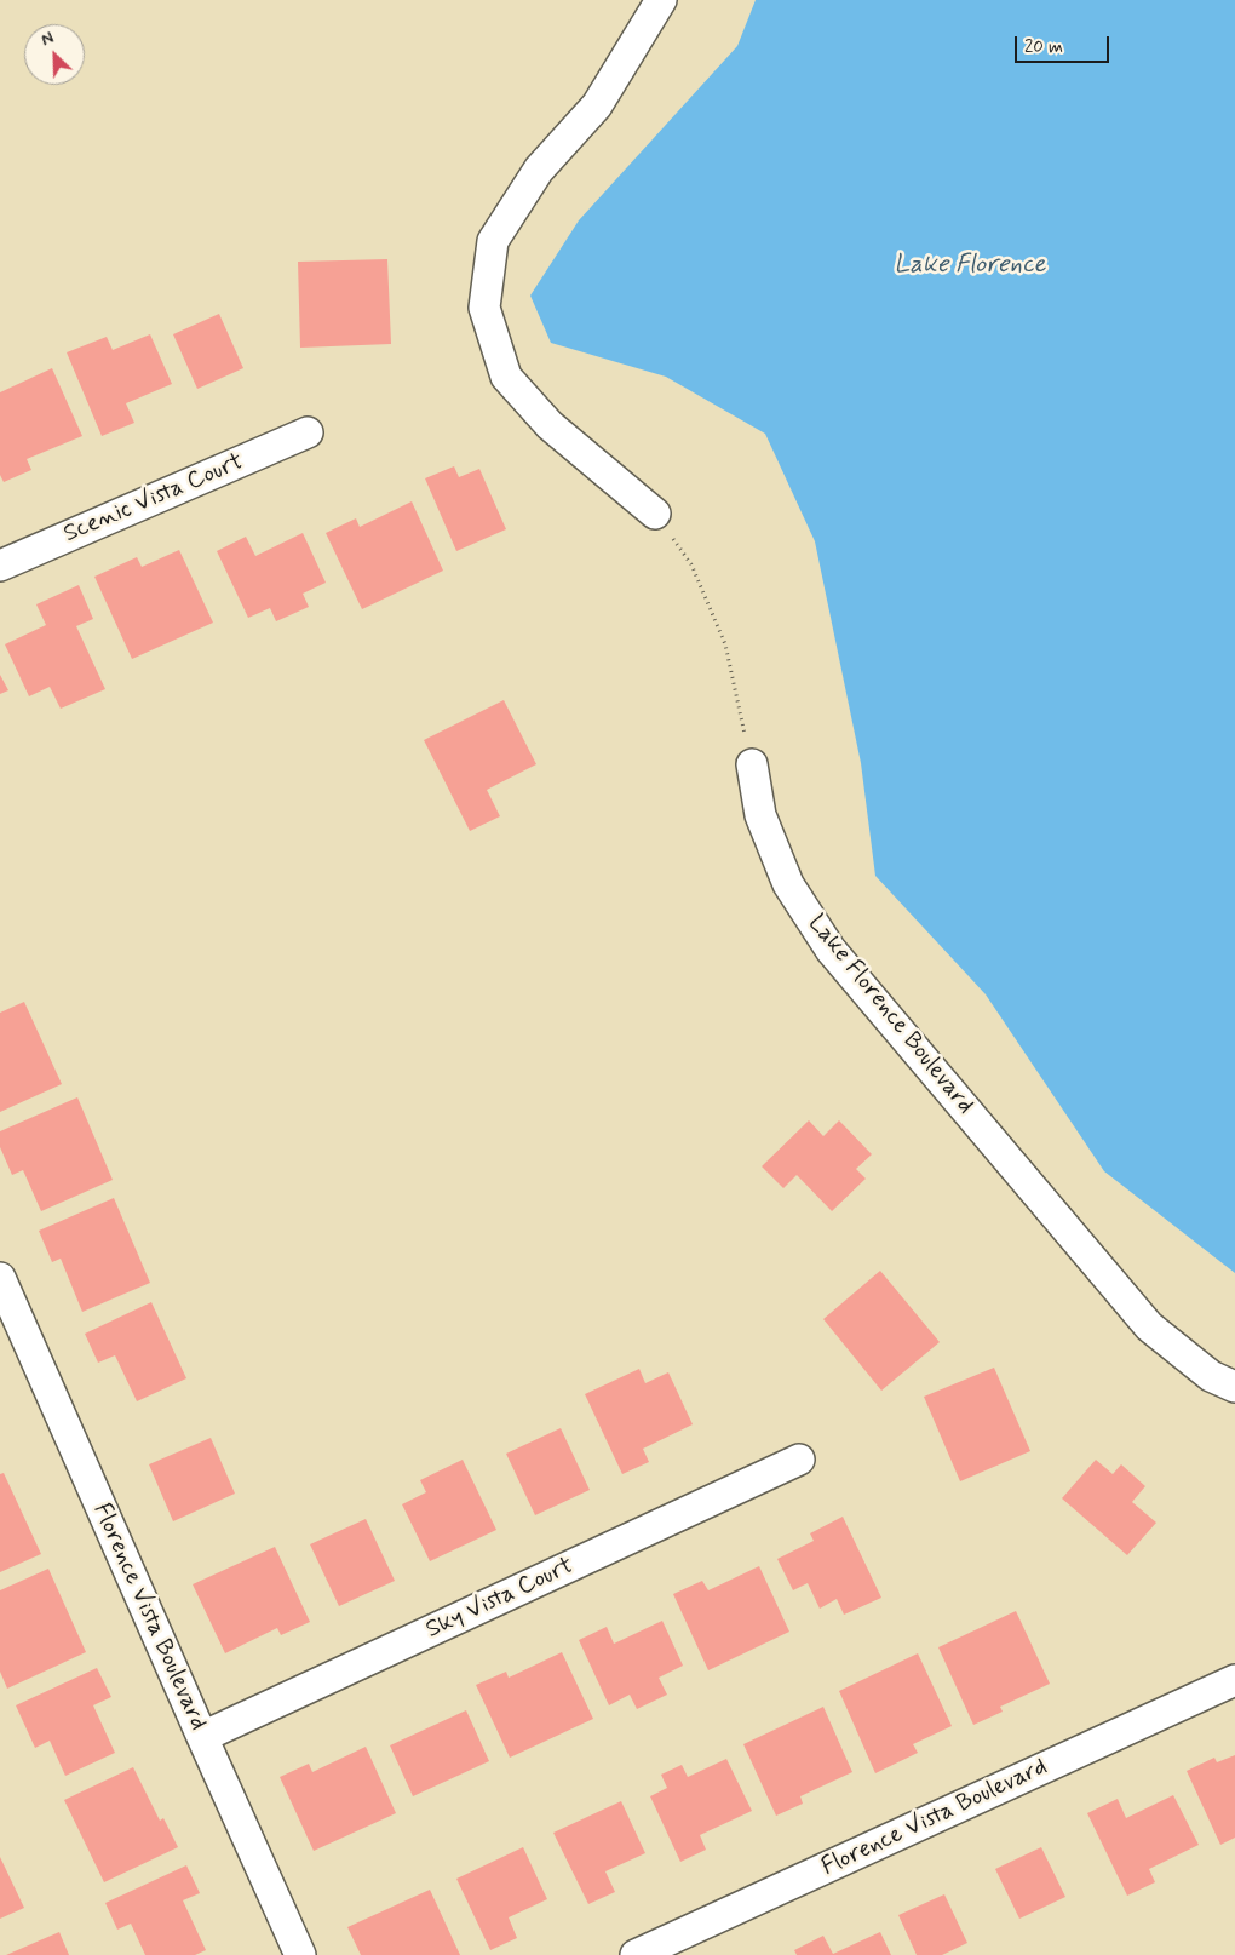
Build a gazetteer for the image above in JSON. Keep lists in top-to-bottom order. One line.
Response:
{"streets":{"street":["Scenic Vista Court","Lake Florence Boulevard","Sky Vista Court","Florence Vista Boulevard"]},"crossings":[["Sky Vista Court","Florence Vista Boulevard"]],"water":["Lake Florence"],"scale_bar":"20 m","north":"top left"}
